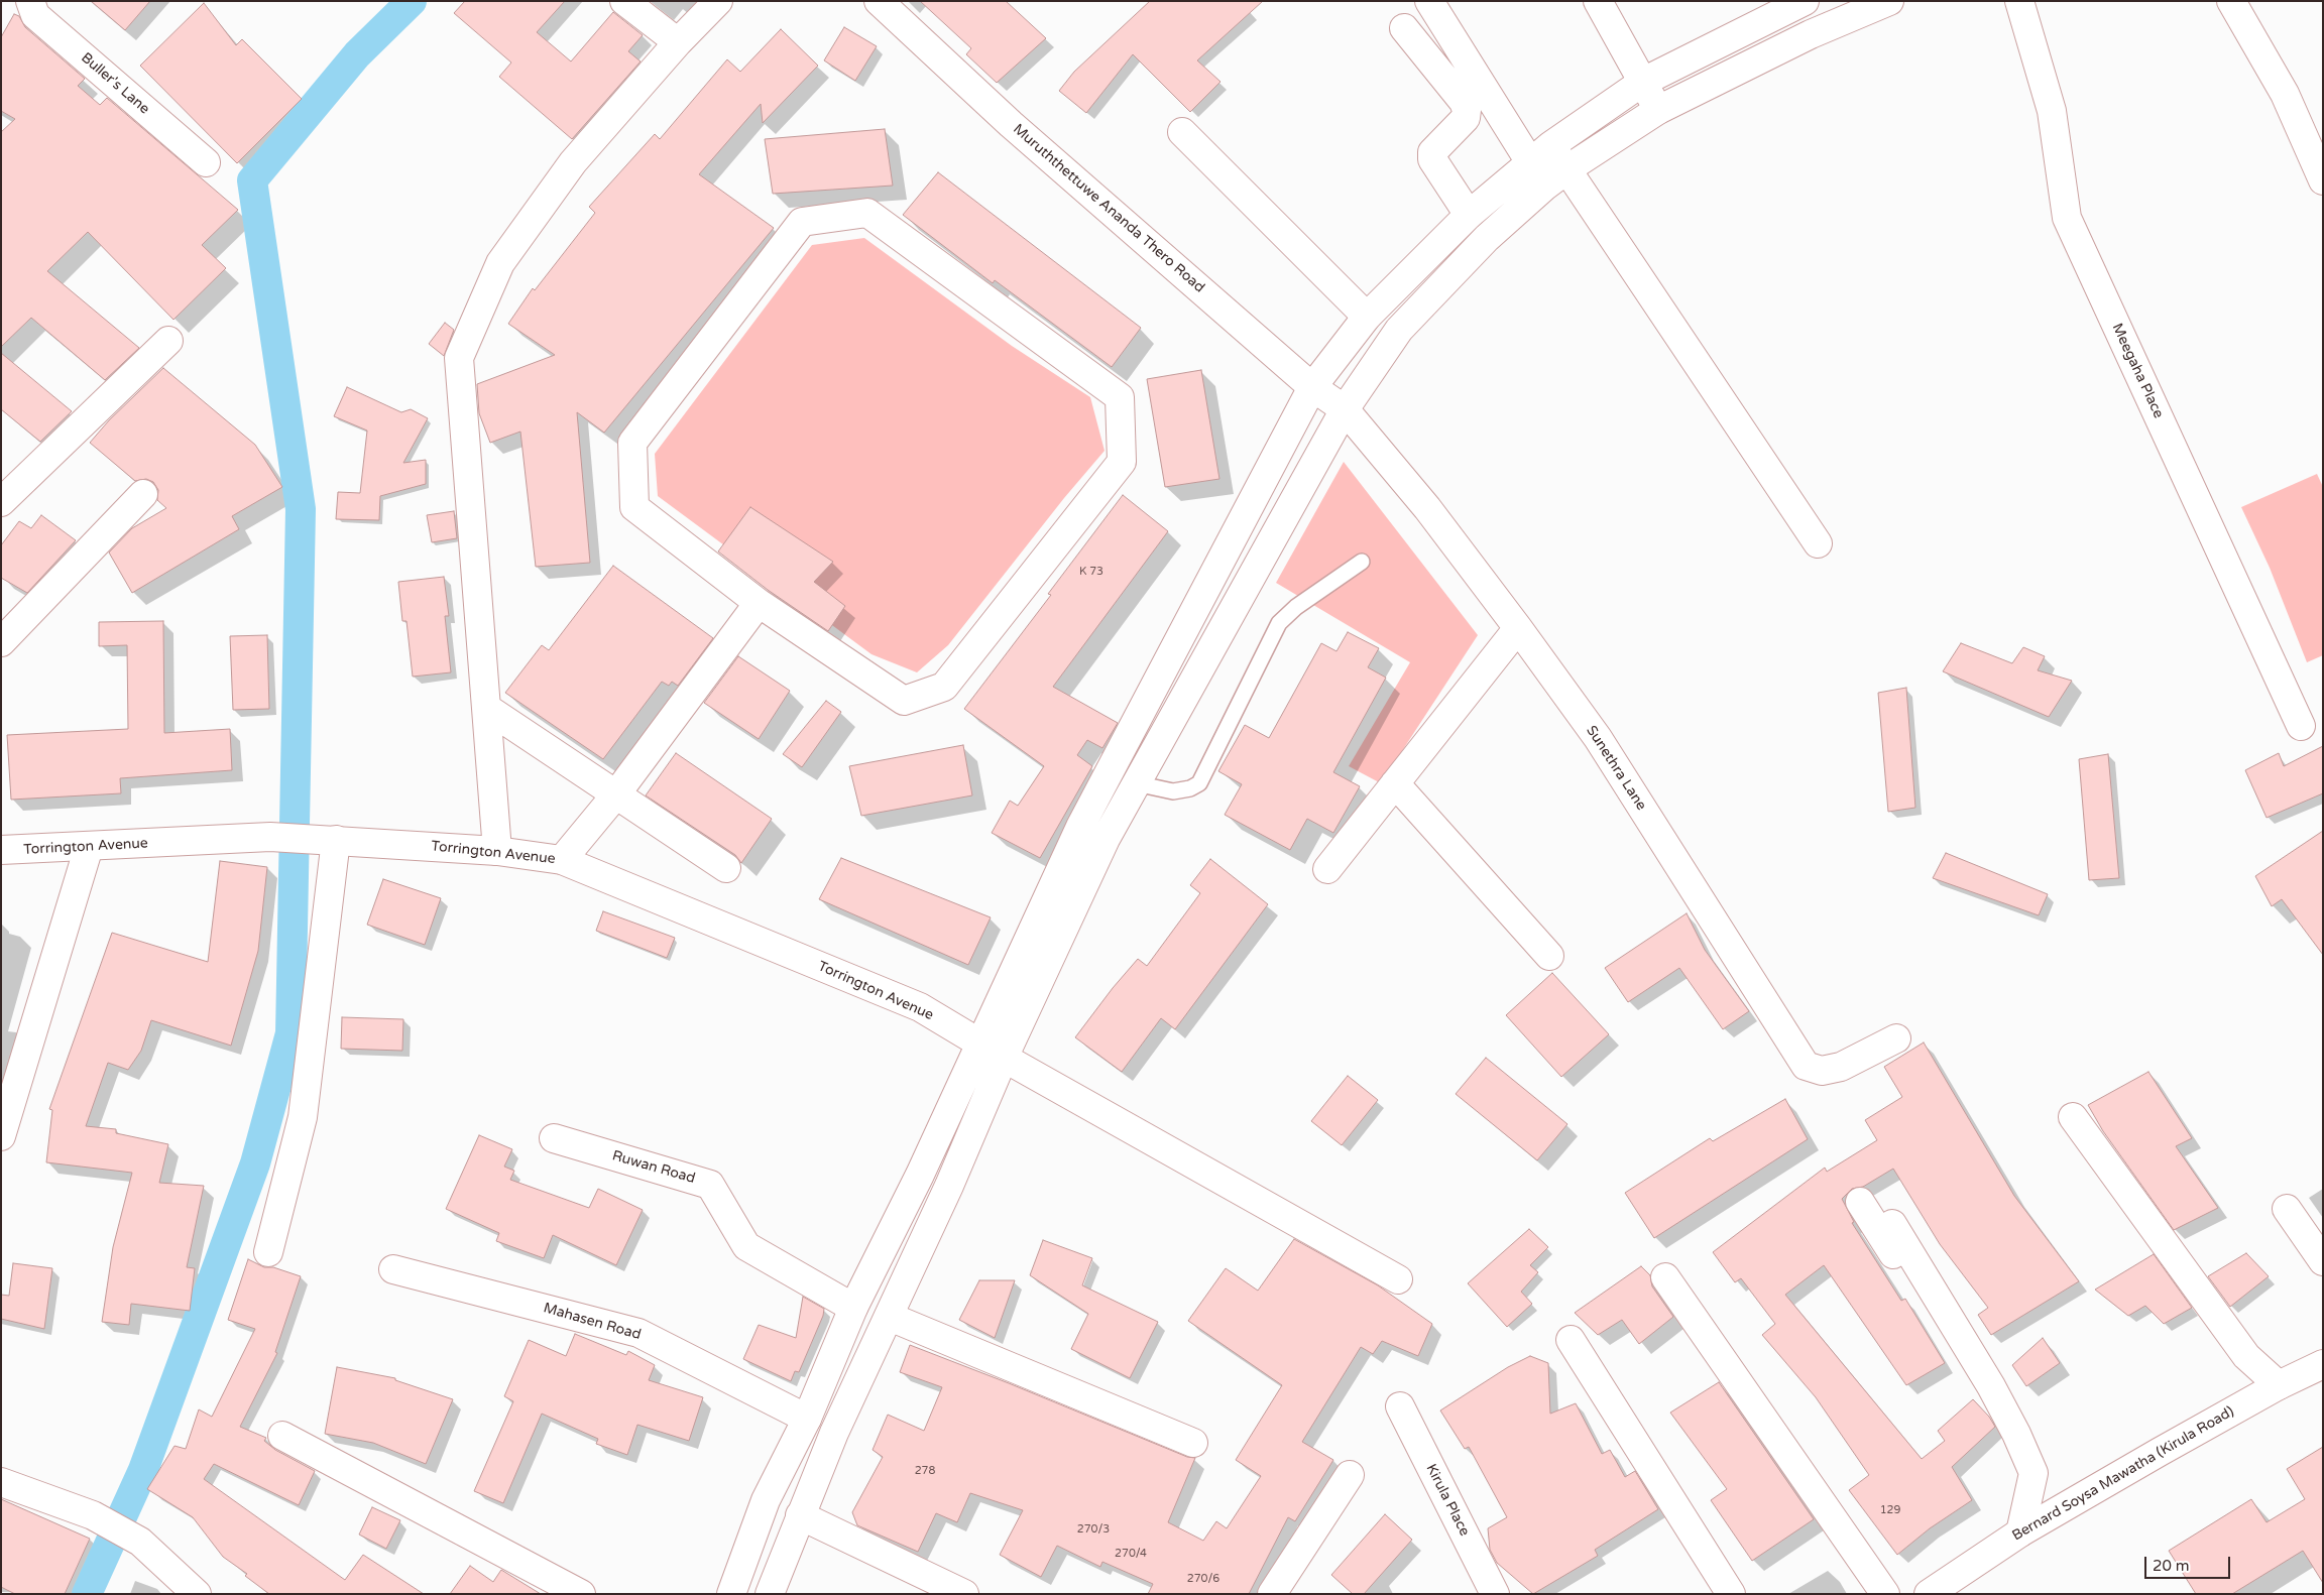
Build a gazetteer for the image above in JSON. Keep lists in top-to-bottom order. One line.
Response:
{"streets":{"street":["Buller's Lane","Muruththettuwe Ananda Thero Road","Meegaha Place","Sunethra Lane","Torrington Avenue","Ruwan Road","Mahasen Road","Bernard Soysa Mawatha (Kirula Road)","Kirula Place"]},"crossings":[["Muruththettuwe Ananda Thero Road","Sunethra Lane"]],"house_numbers":["K 73","278","129","270/3","270/4","270/6"],"scale_bar":"20 m"}
